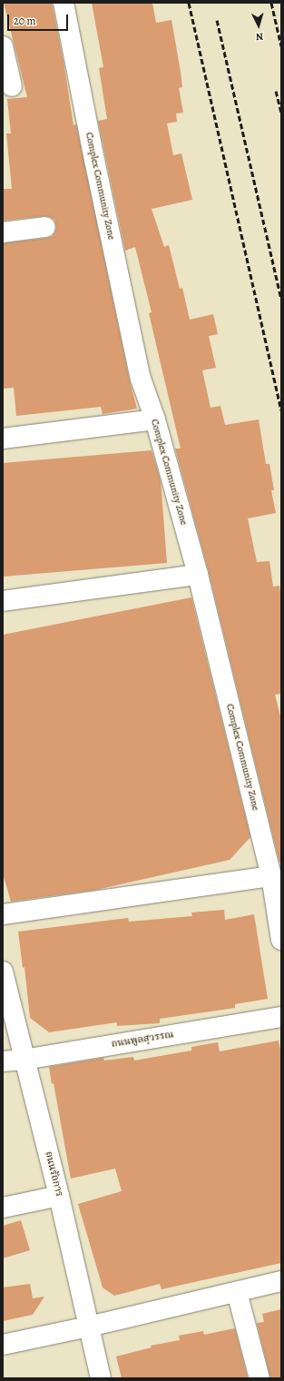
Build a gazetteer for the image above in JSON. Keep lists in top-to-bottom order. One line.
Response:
{"streets":{"street":["Complex Community Zone","ถนนพูลสุวรรณ","ถนนรัถการ"]},"crossings":[["ถนนพูลสุวรรณ","ถนนรัถการ"]],"scale_bar":"20 m","north":"bottom"}
